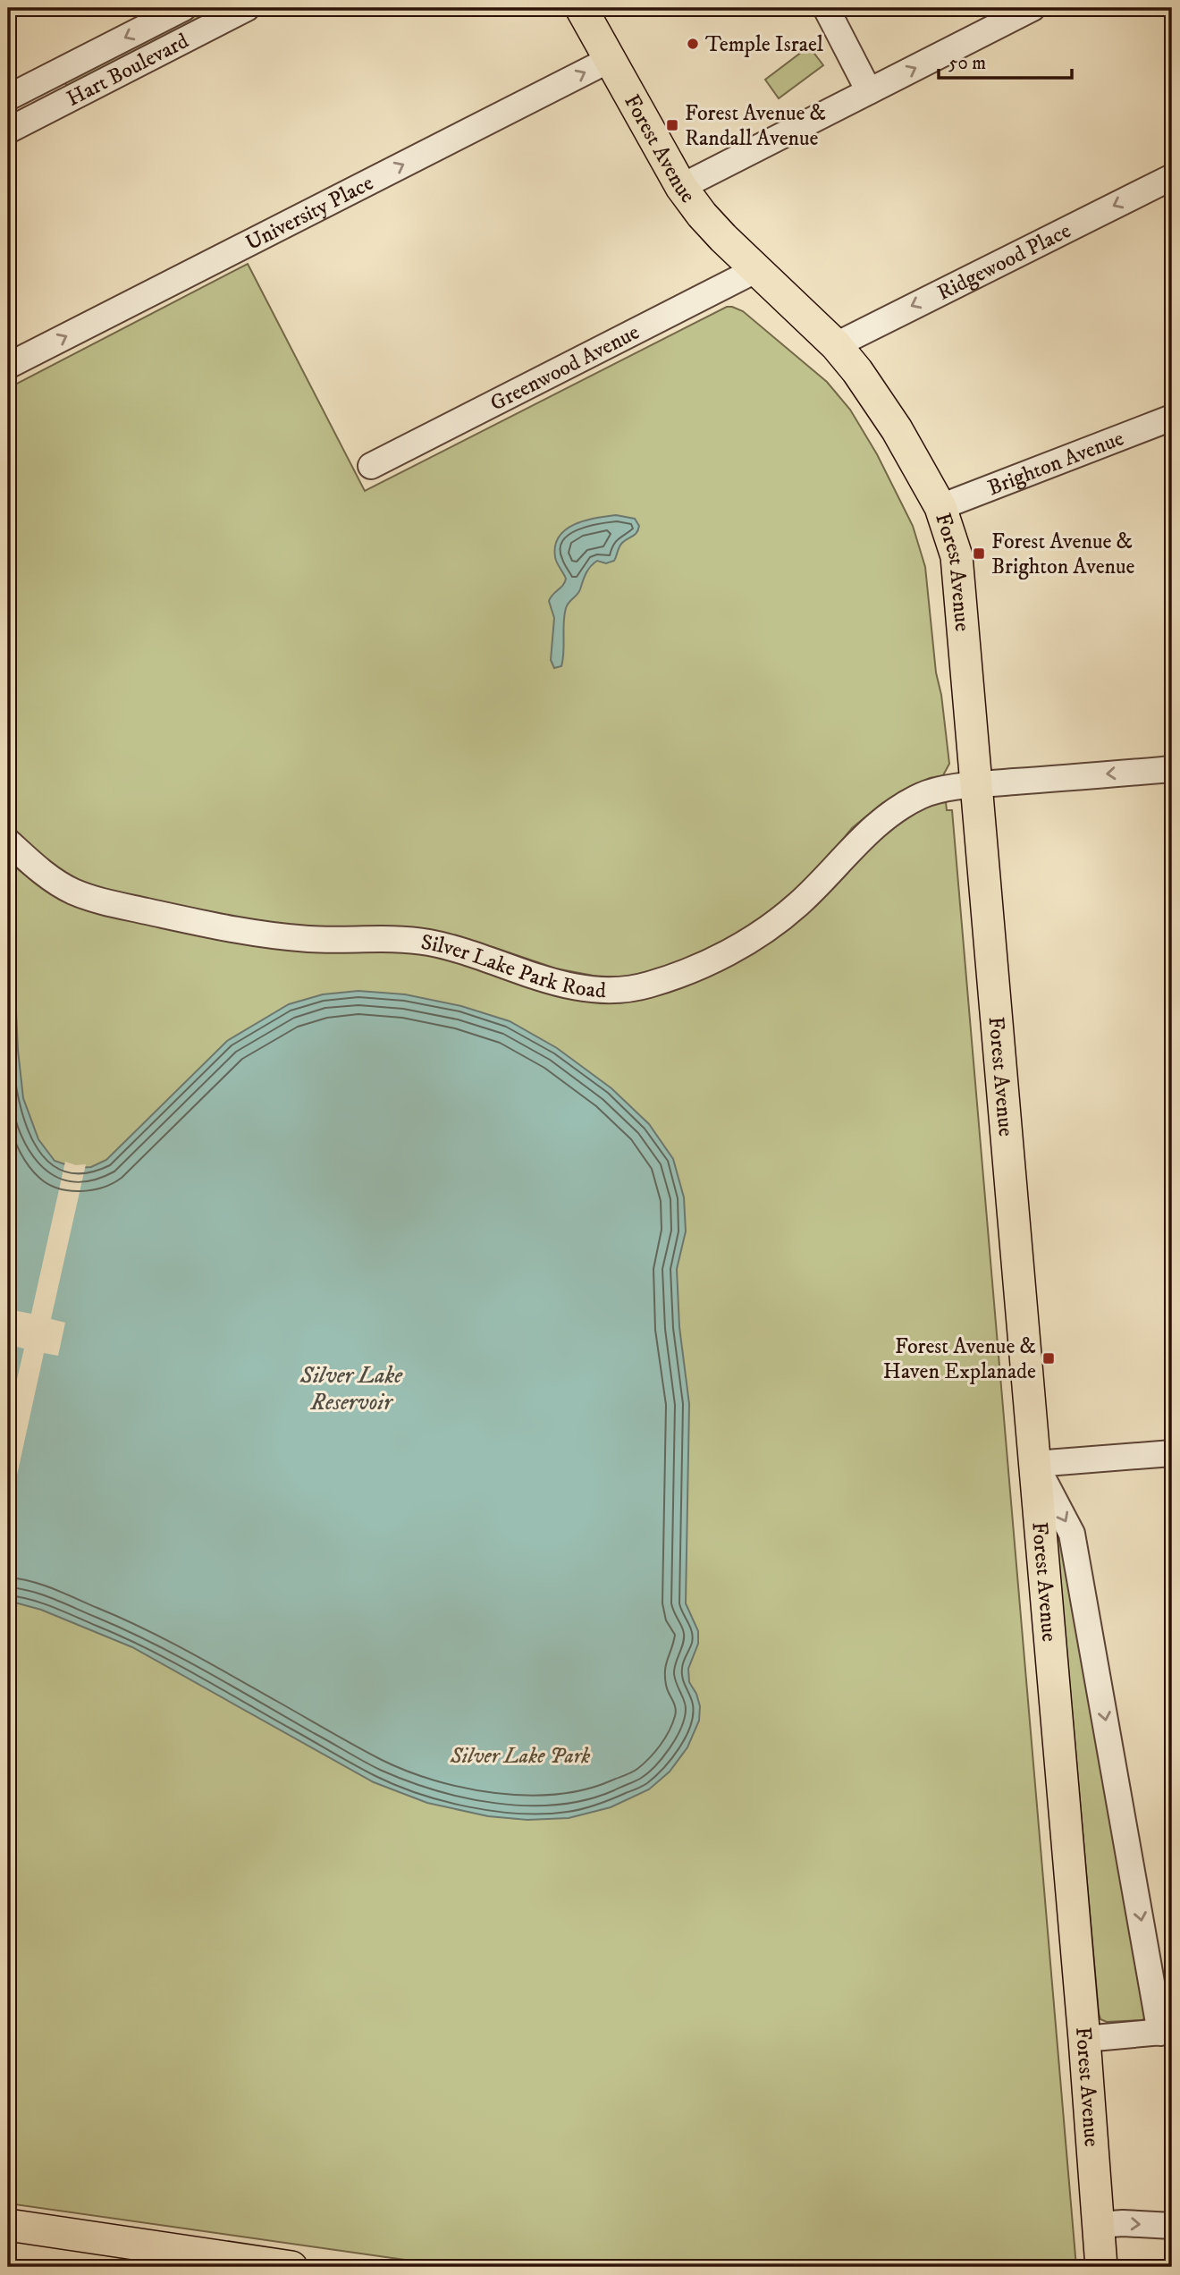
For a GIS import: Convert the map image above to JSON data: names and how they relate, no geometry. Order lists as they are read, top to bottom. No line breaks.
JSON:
{"streets":{"main road":["Forest Avenue"],"street":["Hart Boulevard","University Place","Ridgewood Place","Greenwood Avenue","Brighton Avenue","Silver Lake Park Road"]},"crossings":[["Forest Avenue","University Place"],["Forest Avenue","Ridgewood Place"],["Forest Avenue","Greenwood Avenue"],["Forest Avenue","Brighton Avenue"],["Forest Avenue","Silver Lake Park Road"]],"one_way":["University Place"],"water":["Silver Lake Reservoir"],"parks":["Silver Lake Park"],"places":{"other":["Temple Israel"],"transit":["Forest Avenue & Randall Avenue","Forest Avenue & Brighton Avenue","Forest Avenue & Haven Explanade"]},"scale_bar":"50 m"}
